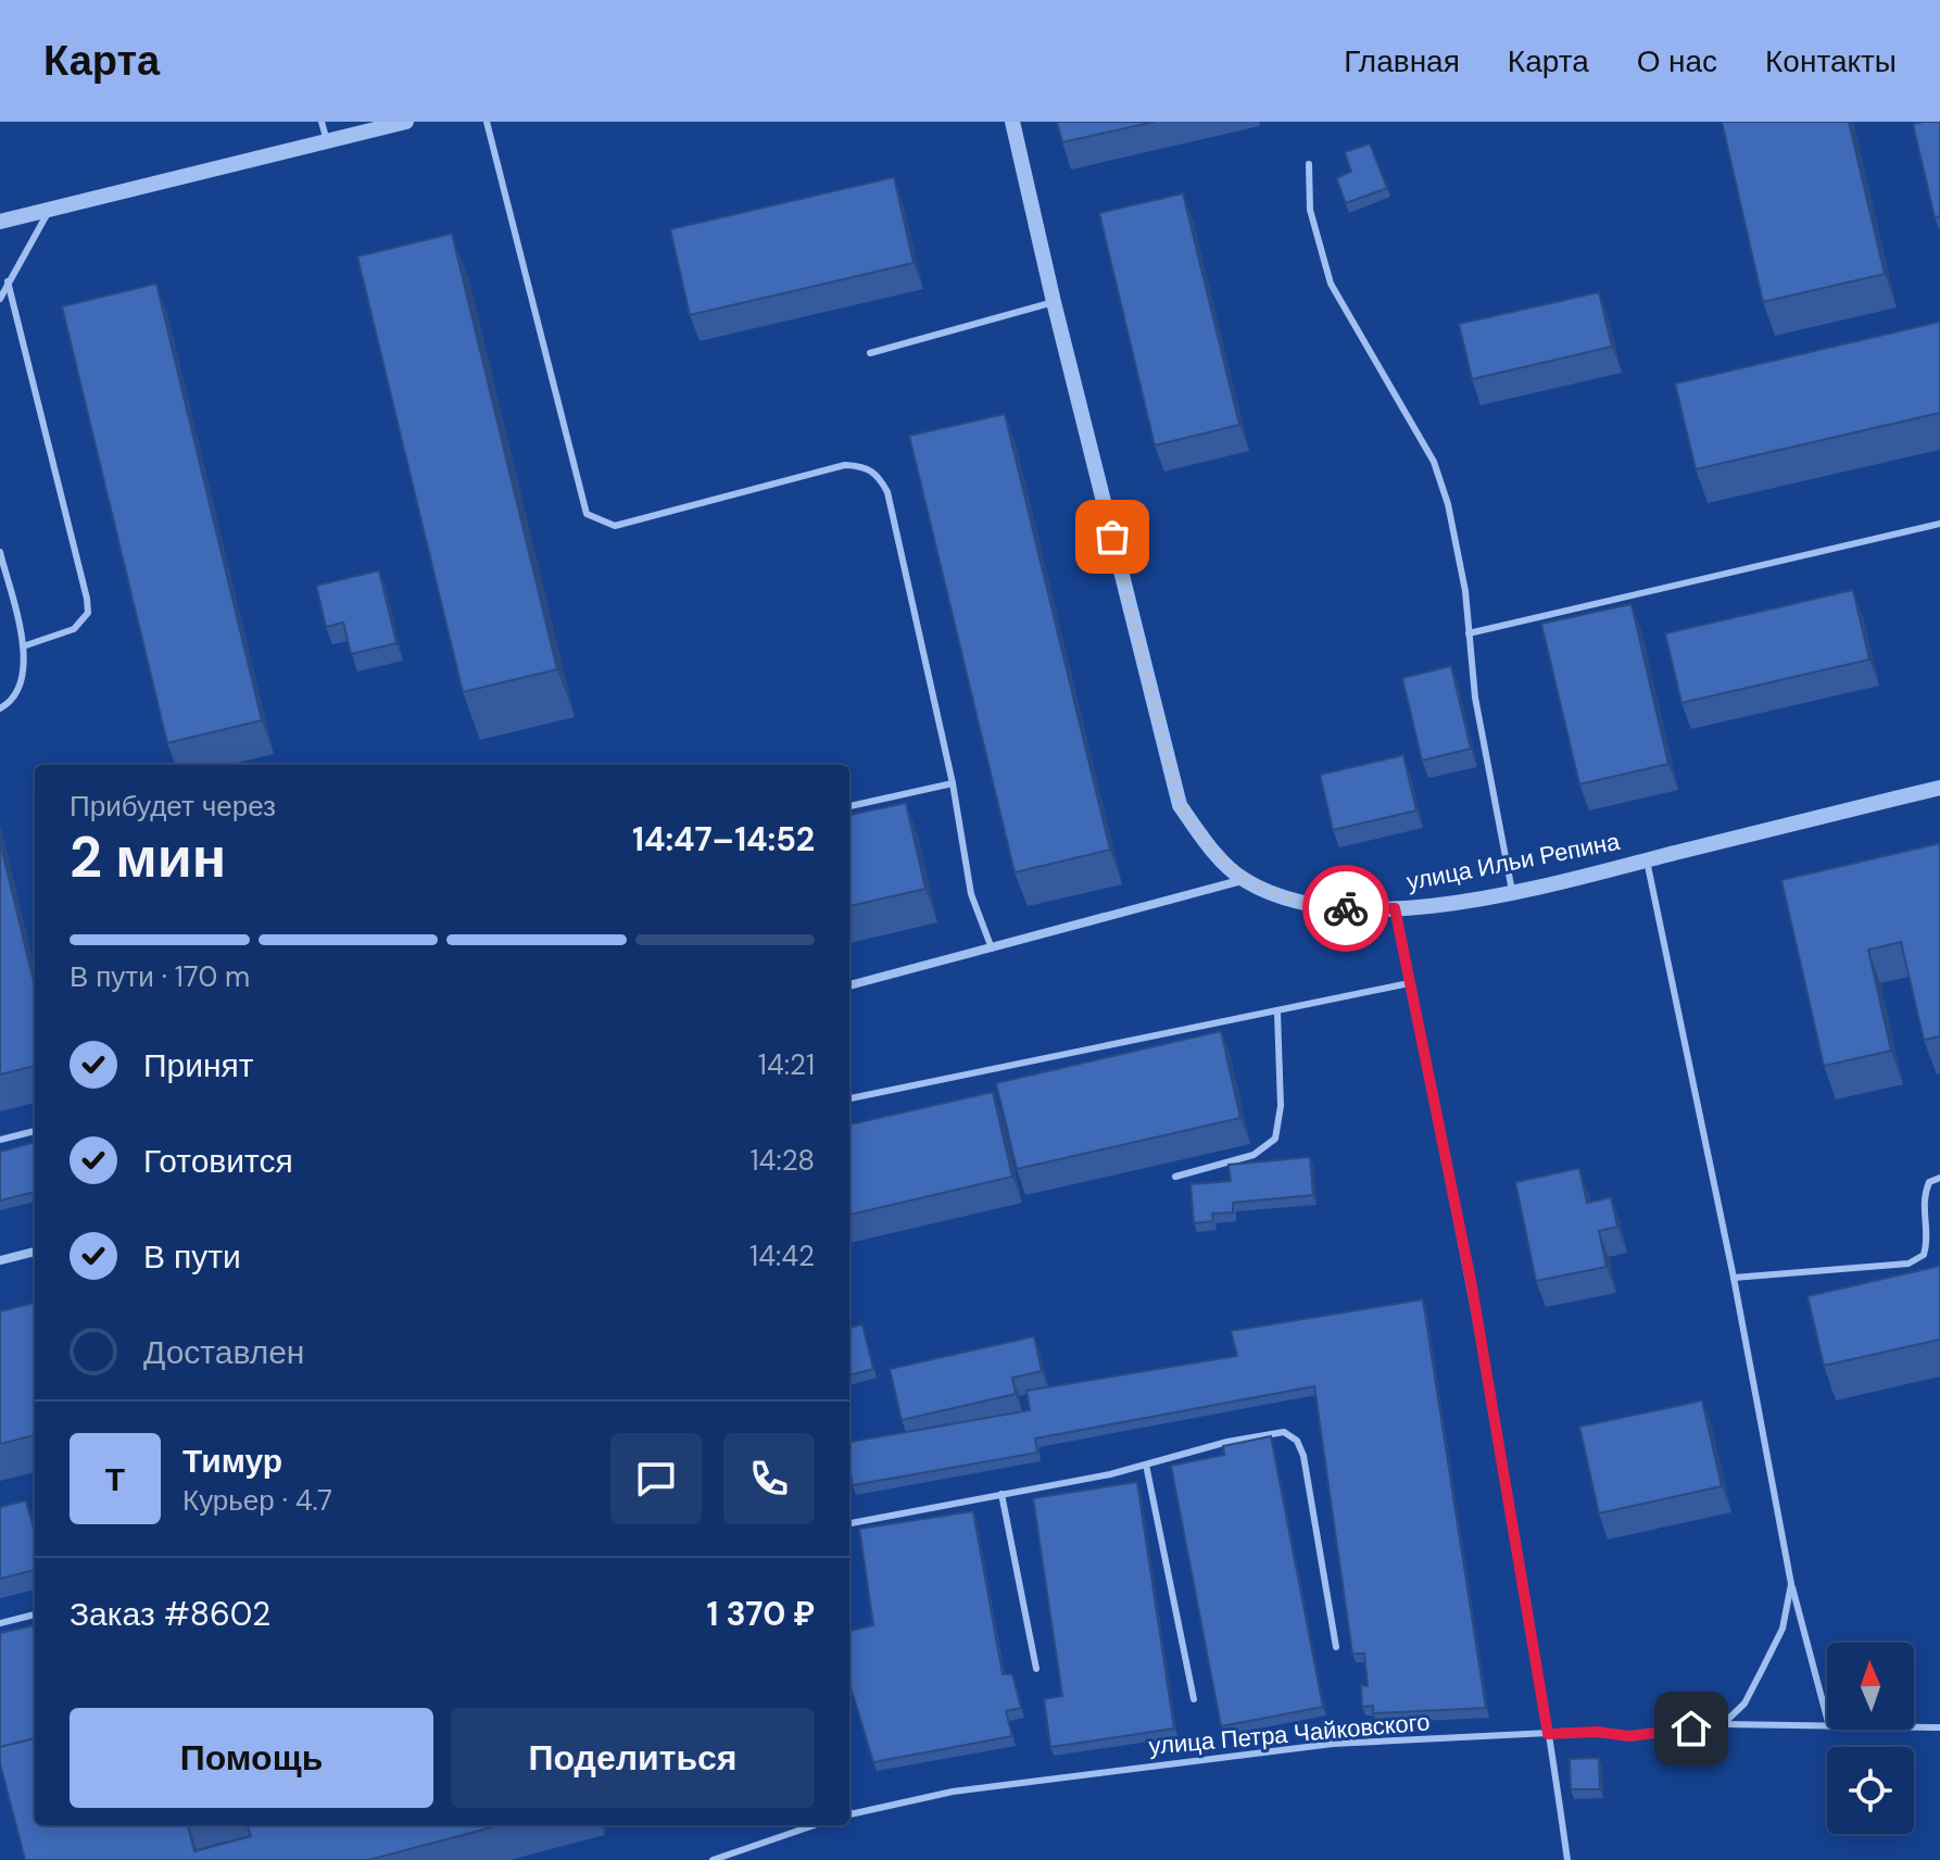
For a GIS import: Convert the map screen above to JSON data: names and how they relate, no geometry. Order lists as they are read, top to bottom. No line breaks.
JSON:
{"streets":{"street":["улица Ильи Репина"],"lane":["улица Петра Чайковского"]},"north":"top","page":{"header":"Карта","nav":["Главная","Карта","О нас","Контакты"],"heading":["2 мин","Прибудет через","14:47–14:52"],"panel":["Тимур","Курьер · 4.7","Заказ #8602","1 370 ₽"],"bar":"В пути · 170 m","list":[["Принят","14:21"],["Готовится","14:28"],["В пути","14:42"],"Доставлен"],"round":"Т","buttons":["Помощь","Поделиться"]}}
